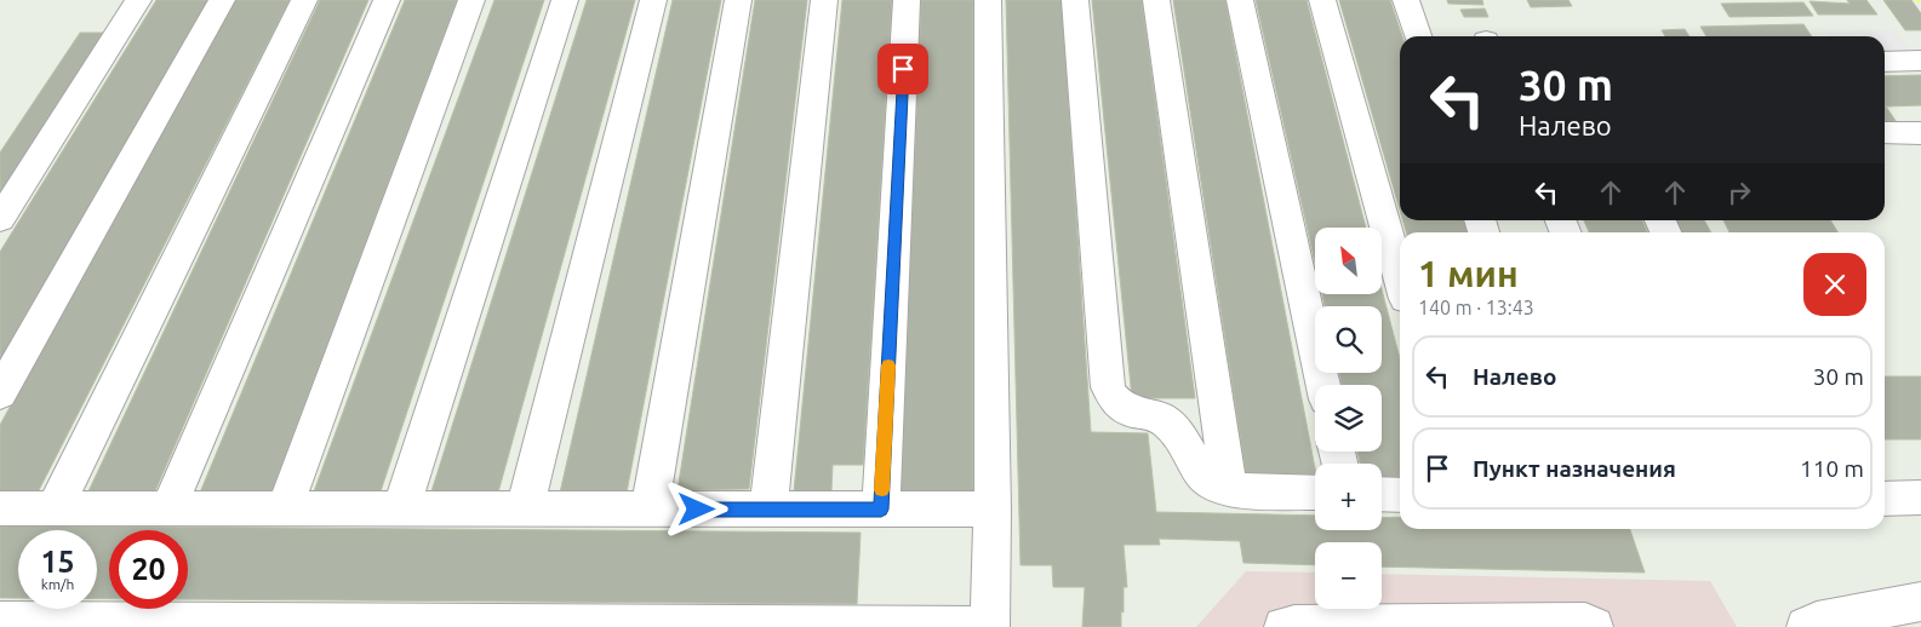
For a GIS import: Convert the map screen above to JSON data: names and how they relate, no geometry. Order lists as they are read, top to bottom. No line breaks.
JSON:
{"north":"top left","page":{"turn":["30 m","Налево"],"map_buttons":["+","−"],"heading":["1 мин","140 m · 13:43"],"list":[{"name":"Налево","value":"30 m"},{"name":"Пункт назначения","value":"110 m"}],"speed":"15 km/h","limit":"20"}}
